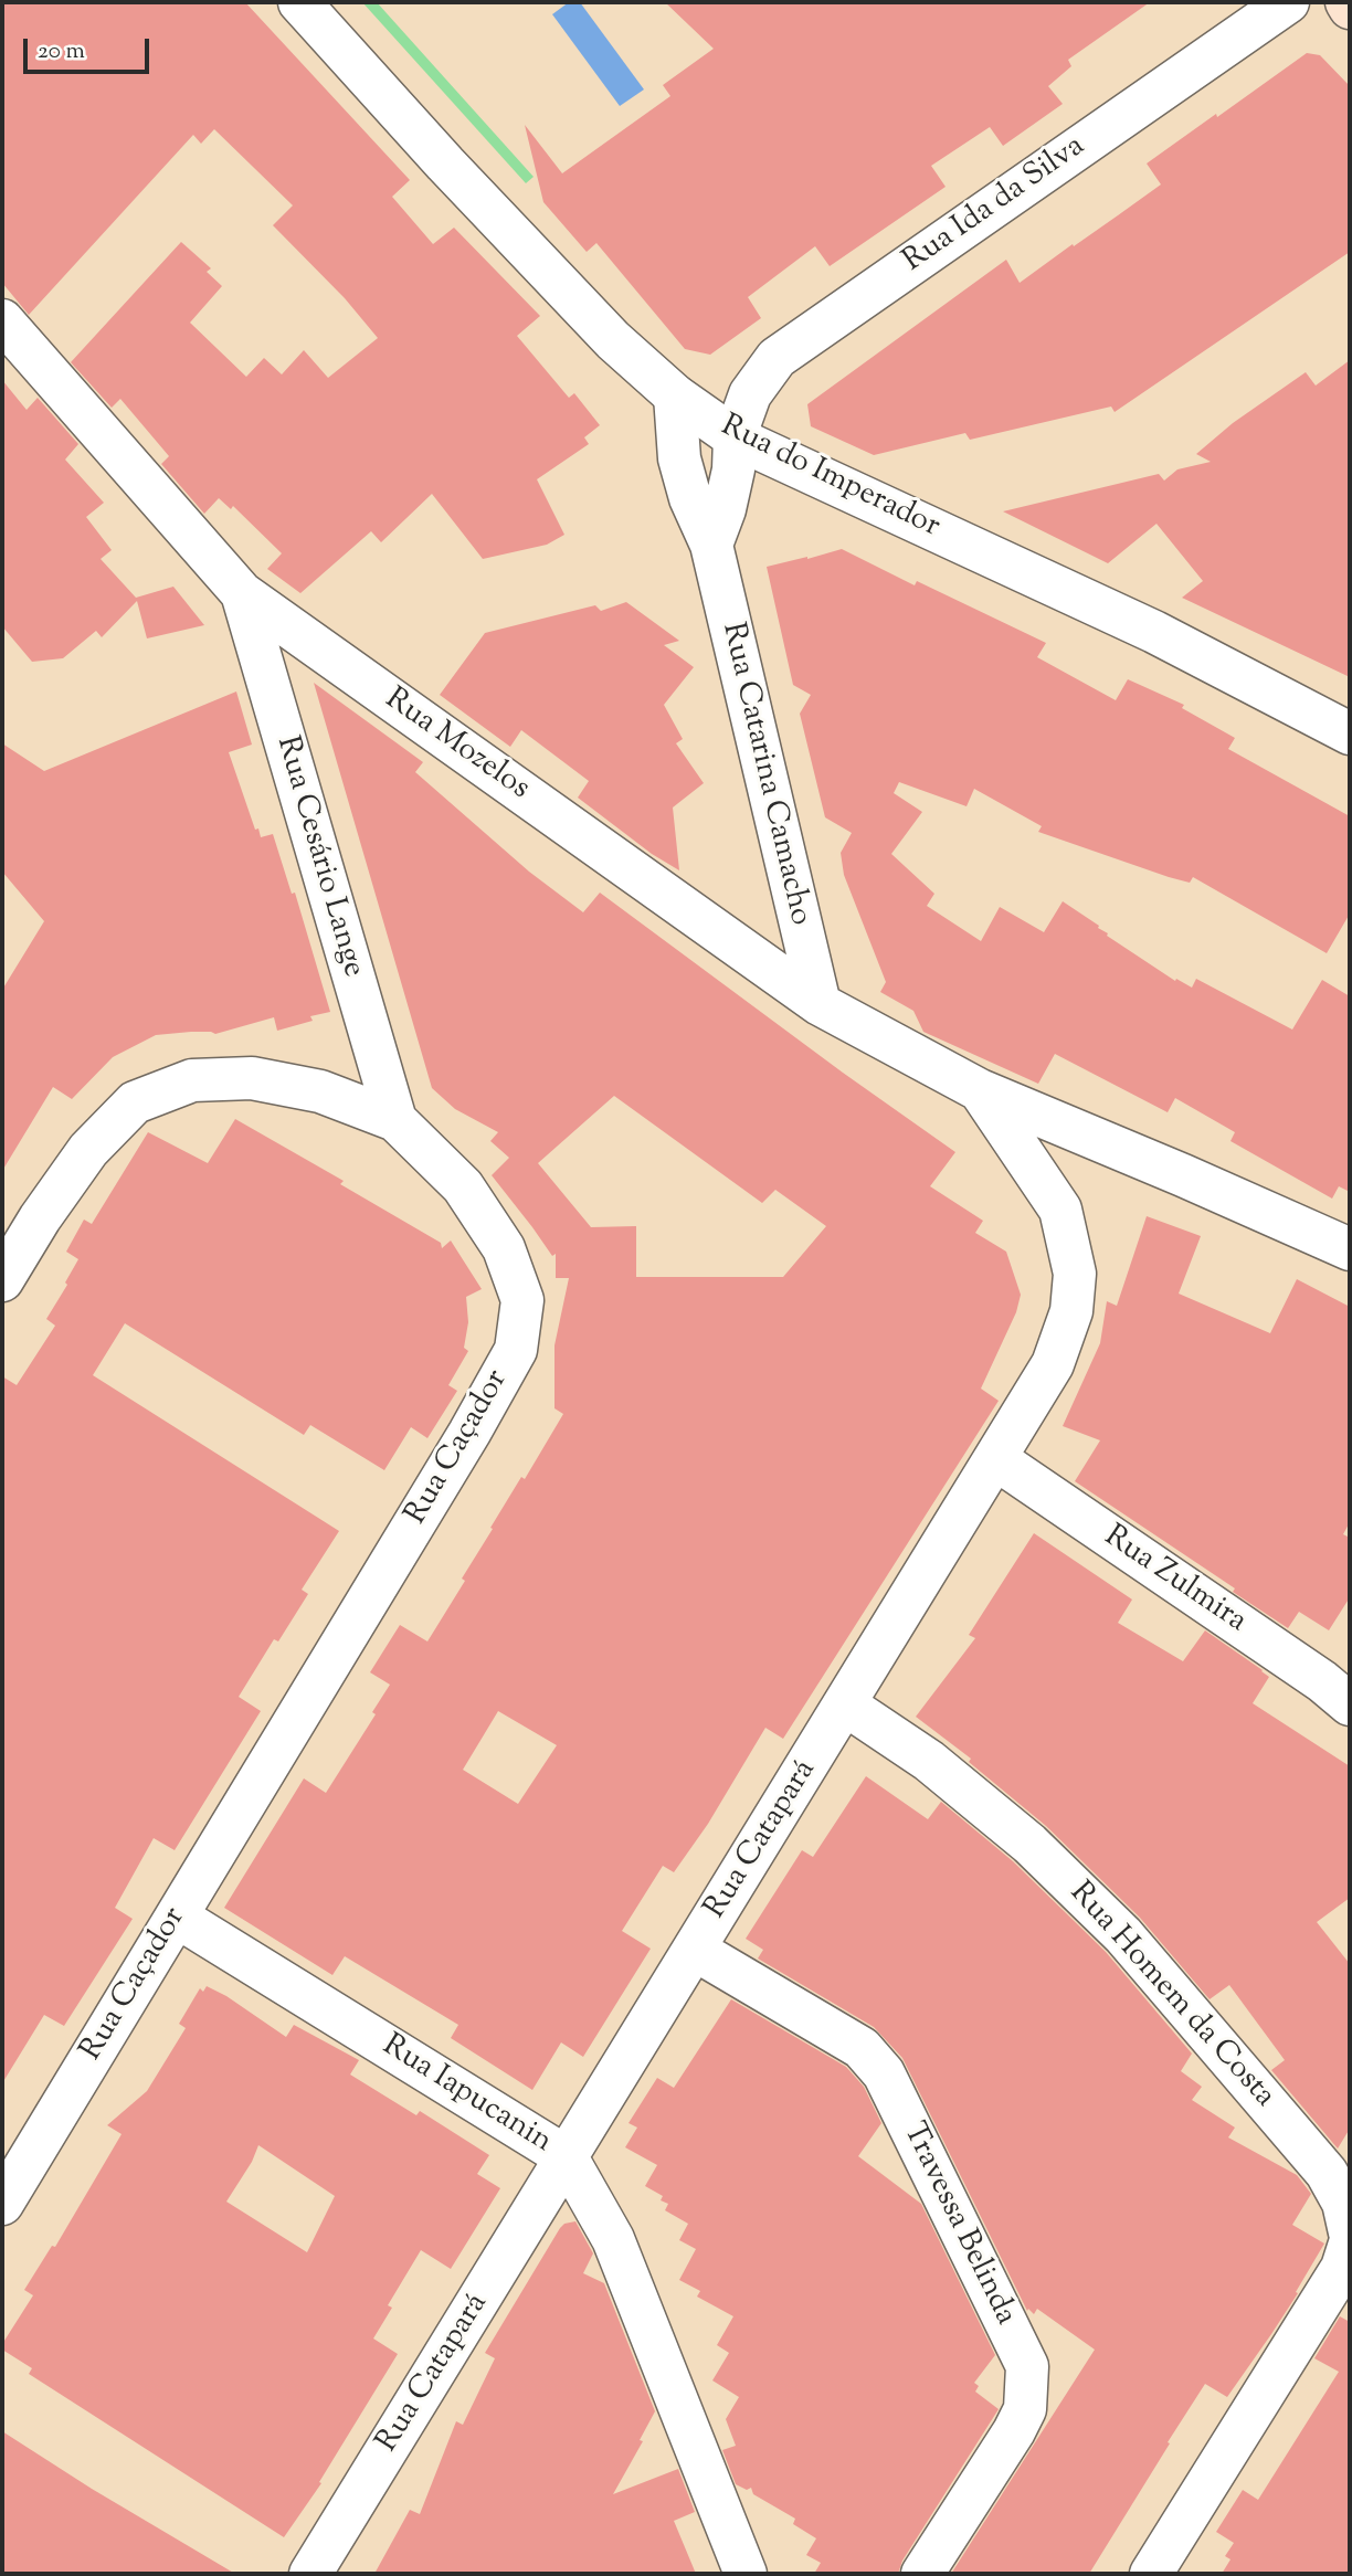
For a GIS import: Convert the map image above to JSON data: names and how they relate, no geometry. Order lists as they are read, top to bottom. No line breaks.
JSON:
{"streets":{"street":["Rua Ida da Silva","Rua do Imperador","Rua Mozelos","Rua Catarina Camacho","Rua Cesário Lange","Rua Caçador","Rua Zulmira","Rua Catapará","Rua Homem da Costa","Rua Iapucanin","Travessa Belinda"]},"crossings":[["Rua Ida da Silva","Rua do Imperador"],["Rua do Imperador","Rua Catarina Camacho"],["Rua Mozelos","Rua Catarina Camacho"],["Rua Mozelos","Rua Cesário Lange"],["Rua Mozelos","Rua Catapará"],["Rua Cesário Lange","Rua Caçador"],["Rua Caçador","Rua Iapucanin"],["Rua Zulmira","Rua Catapará"],["Rua Catapará","Rua Homem da Costa"],["Rua Catapará","Rua Iapucanin"],["Rua Catapará","Travessa Belinda"]],"scale_bar":"20 m"}
